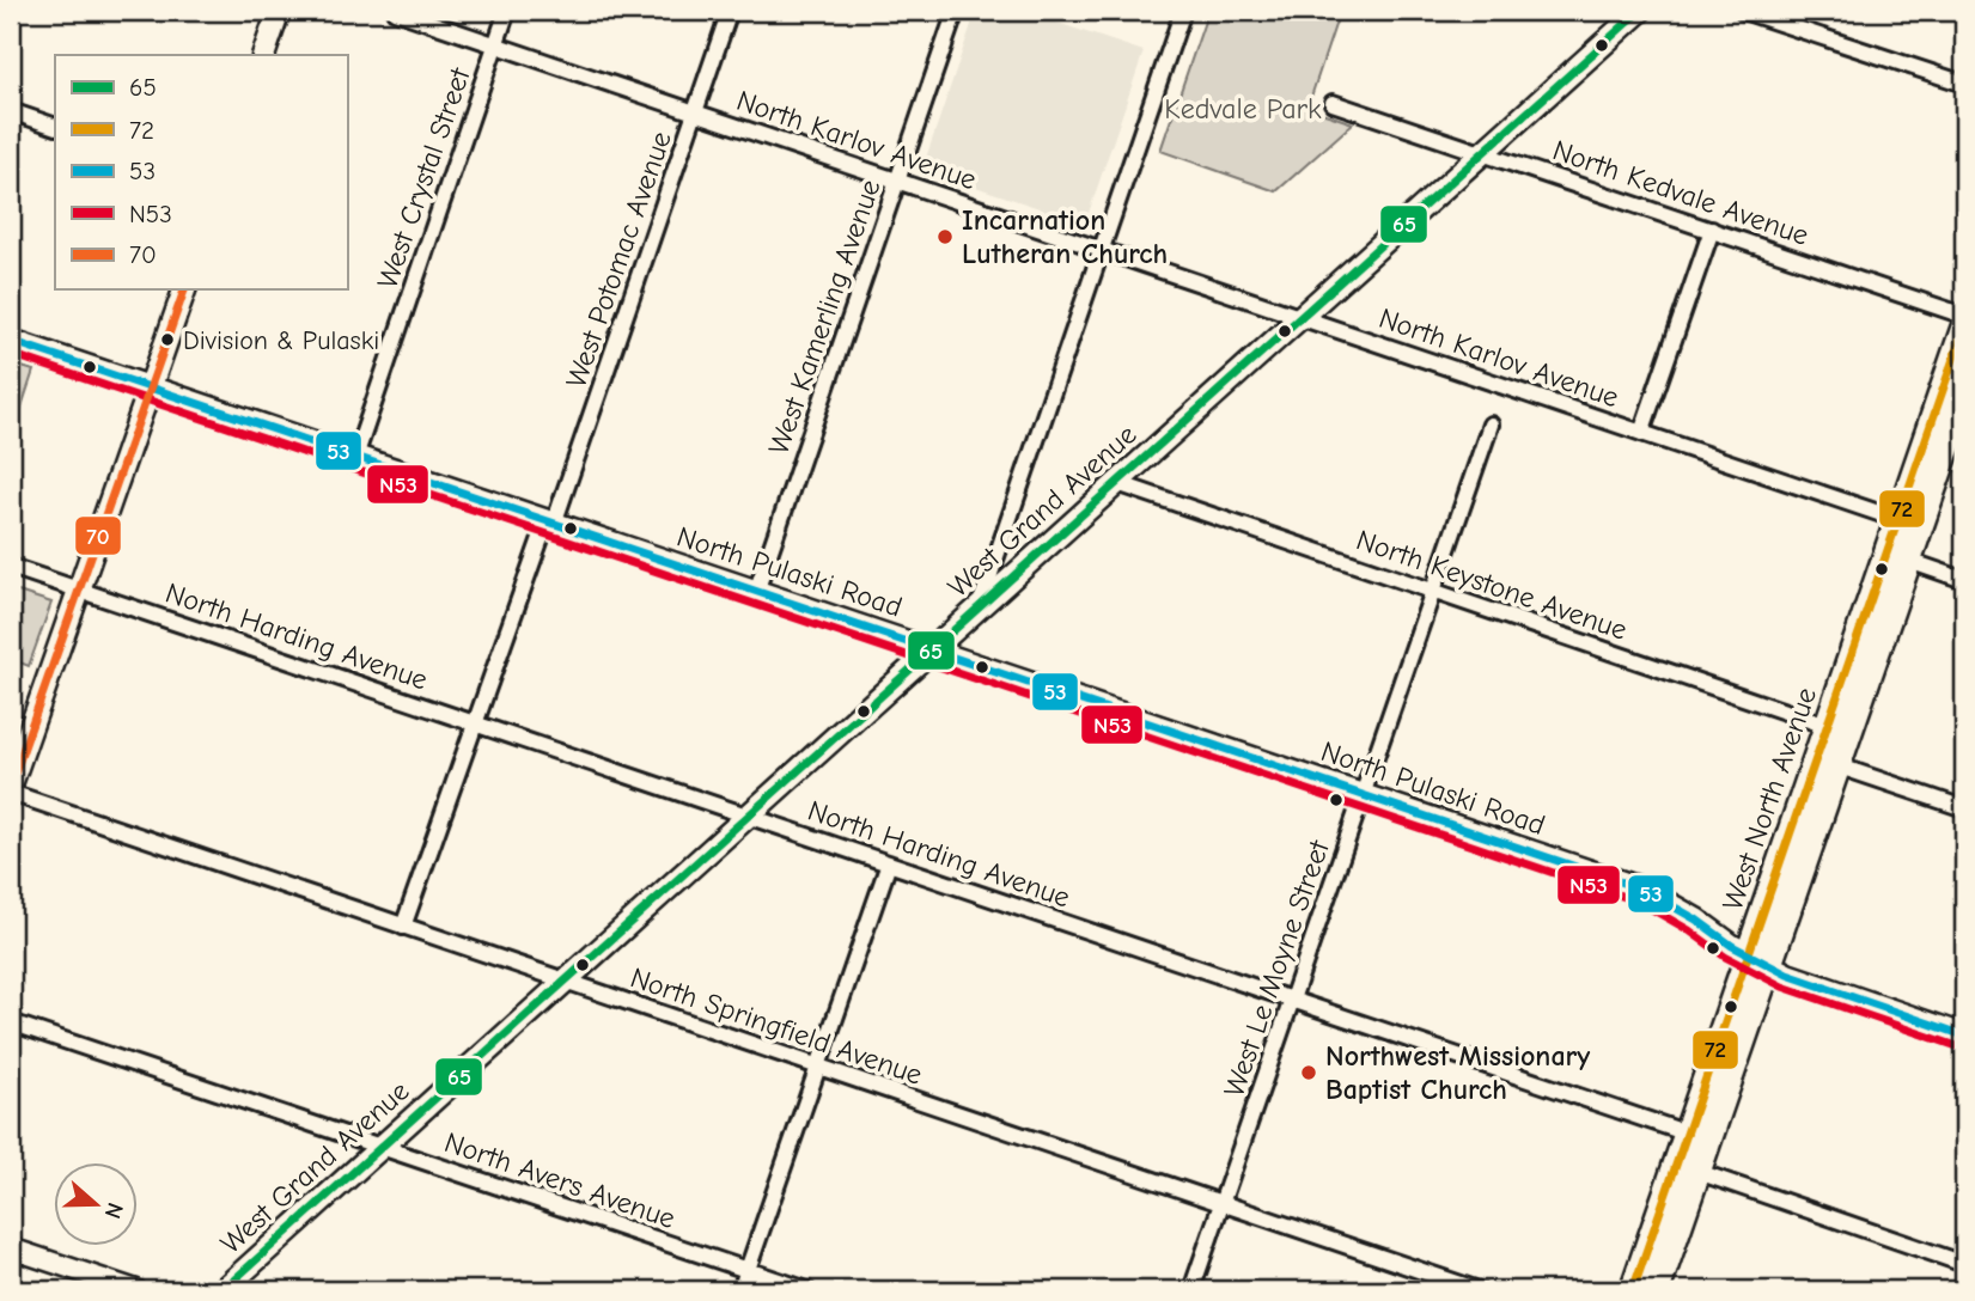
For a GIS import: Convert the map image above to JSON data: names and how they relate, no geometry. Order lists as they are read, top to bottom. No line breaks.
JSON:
{"streets":{"main road":["West Grand Avenue","North Pulaski Road","West North Avenue"],"street":["North Karlov Avenue","West Crystal Street","North Kedvale Avenue","West Potomac Avenue","West Kamerling Avenue","North Keystone Avenue","North Harding Avenue","West Le Moyne Street","North Springfield Avenue","North Avers Avenue"]},"crossings":[["North Karlov Avenue","West Crystal Street"],["North Karlov Avenue","West Potomac Avenue"],["North Karlov Avenue","West Kamerling Avenue"],["North Karlov Avenue","West Grand Avenue"],["North Karlov Avenue","West North Avenue"],["West Crystal Street","North Pulaski Road"],["North Kedvale Avenue","West Grand Avenue"],["West Potomac Avenue","North Pulaski Road"],["West Potomac Avenue","North Harding Avenue"],["West Potomac Avenue","North Springfield Avenue"],["West Kamerling Avenue","North Pulaski Road"],["West Grand Avenue","North Pulaski Road"],["West Grand Avenue","North Keystone Avenue"],["West Grand Avenue","North Harding Avenue"],["West Grand Avenue","North Springfield Avenue"],["West Grand Avenue","North Avers Avenue"],["North Pulaski Road","West North Avenue"],["North Pulaski Road","West Le Moyne Street"],["North Keystone Avenue","West North Avenue"],["North Keystone Avenue","West Le Moyne Street"],["North Harding Avenue","West North Avenue"],["North Harding Avenue","West Le Moyne Street"],["West Le Moyne Street","North Springfield Avenue"]],"parks":["Kedvale Park"],"places":["Incarnation Lutheran Church","Division & Pulaski","Northwest Missionary Baptist Church"],"lines":["transit line 65","transit line 70","transit line 72","transit line 53","transit line N53"],"legend":["65","72","53","N53","70"],"north":"right"}
